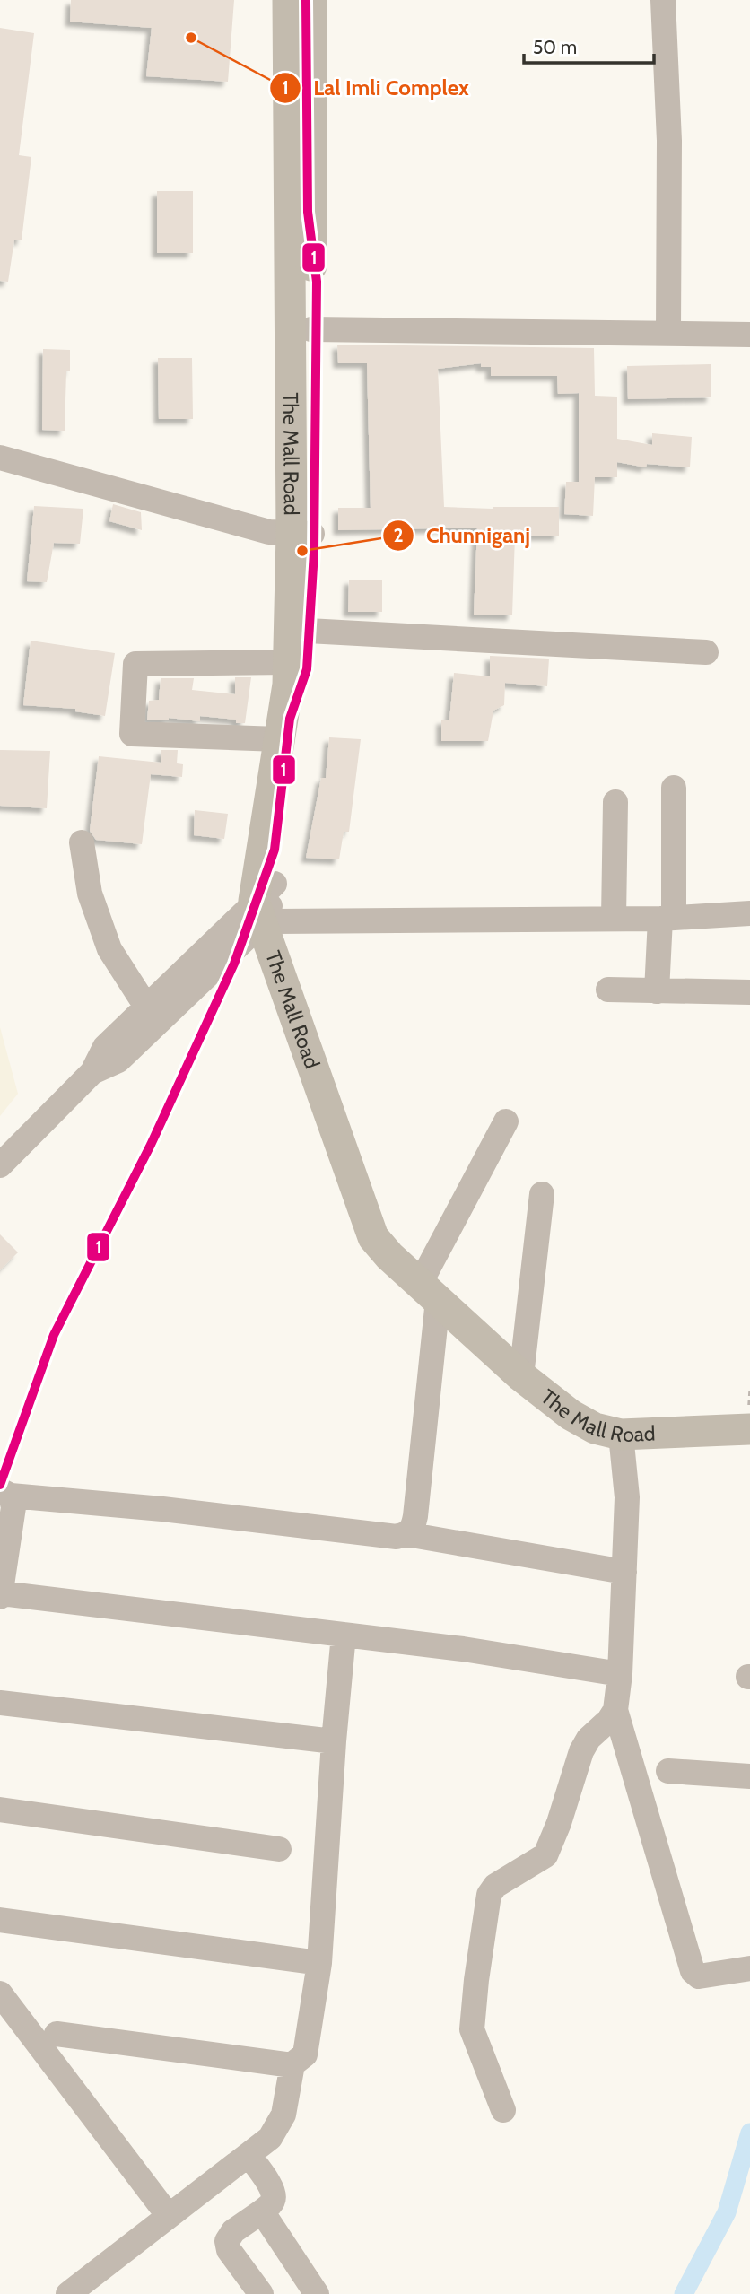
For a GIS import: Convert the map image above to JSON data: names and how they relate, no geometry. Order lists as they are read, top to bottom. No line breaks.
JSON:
{"streets":{"main road":["The Mall Road"]},"places":["Lal Imli Complex","Chunniganj"],"lines":["transit line 1"],"scale_bar":"50 m"}
